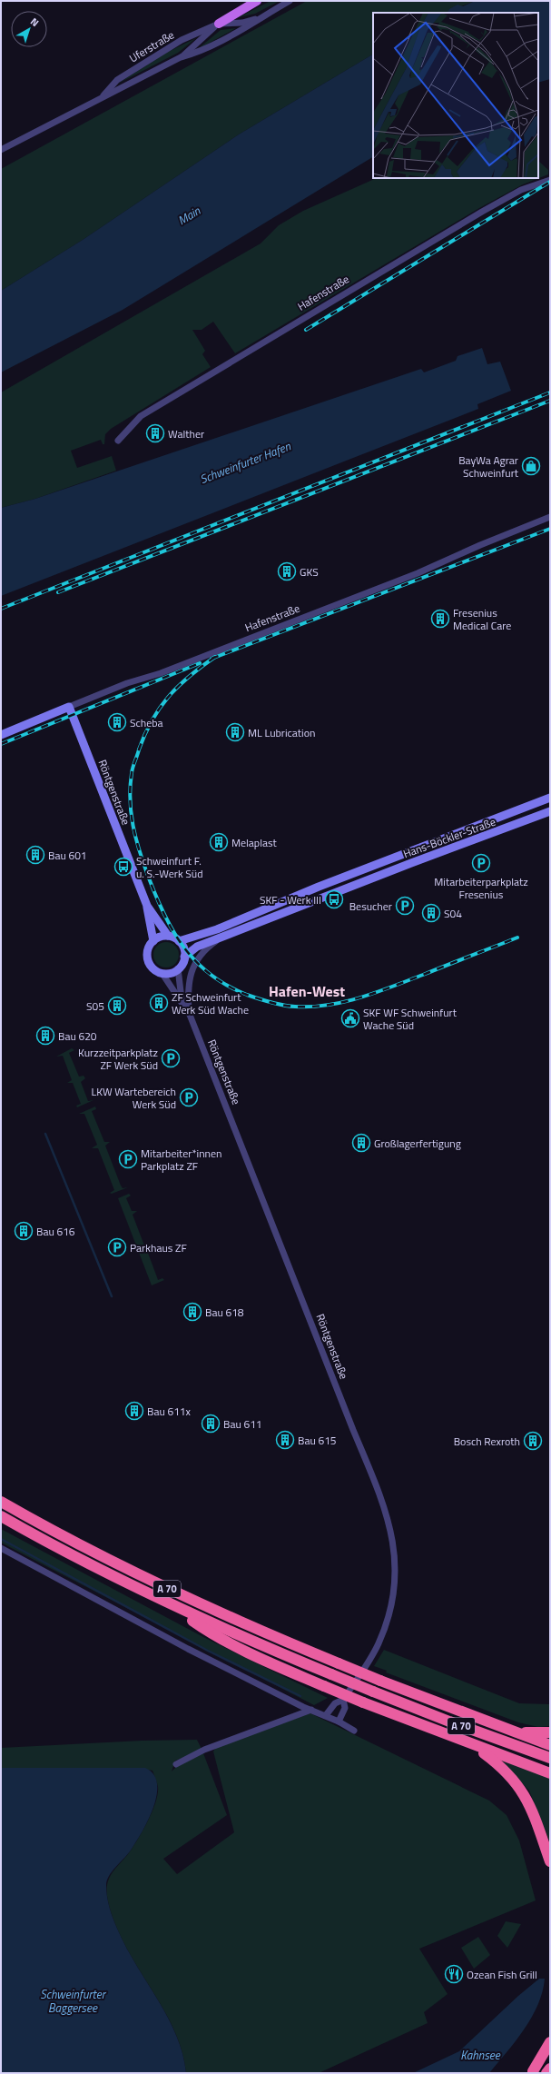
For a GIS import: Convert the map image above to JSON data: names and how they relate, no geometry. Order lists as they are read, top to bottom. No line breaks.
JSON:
{"streets":{"highway":["A 70"],"street":["Uferstraße","Hafenstraße","Röntgenstraße","Hans-Böckler-Straße"]},"crossings":[["Hafenstraße","Röntgenstraße"],["Röntgenstraße","Hans-Böckler-Straße"]],"districts":["Hafen-West"],"water":["Main","Schweinfurter Hafen","Schweinfurter Baggersee","Kahnsee"],"places":{"building":["Walther","GKS","Fresenius Medical Care","Scheba","ML Lubrication","Melaplast","Bau 601","S04","ZF Schweinfurt Werk Süd Wache","S05","Bau 620","Großlagerfertigung","Bau 616","Bau 618","Bau 611x","Bau 611","Bau 615","Bosch Rexroth"],"shop":["BayWa Agrar Schweinfurt"],"parking":["Mitarbeiterparkplatz Fresenius","Besucher","Kurzzeitparkplatz ZF Werk Süd","LKW Wartebereich Werk Süd","Mitarbeiter*innen Parkplatz ZF","Parkhaus ZF"],"bus stop":["Schweinfurt F. u. S.-Werk Süd","SKF - Werk III"],"public building":["SKF WF Schweinfurt Wache Süd"],"restaurant":["Ozean Fish Grill"]},"north":"top right"}
